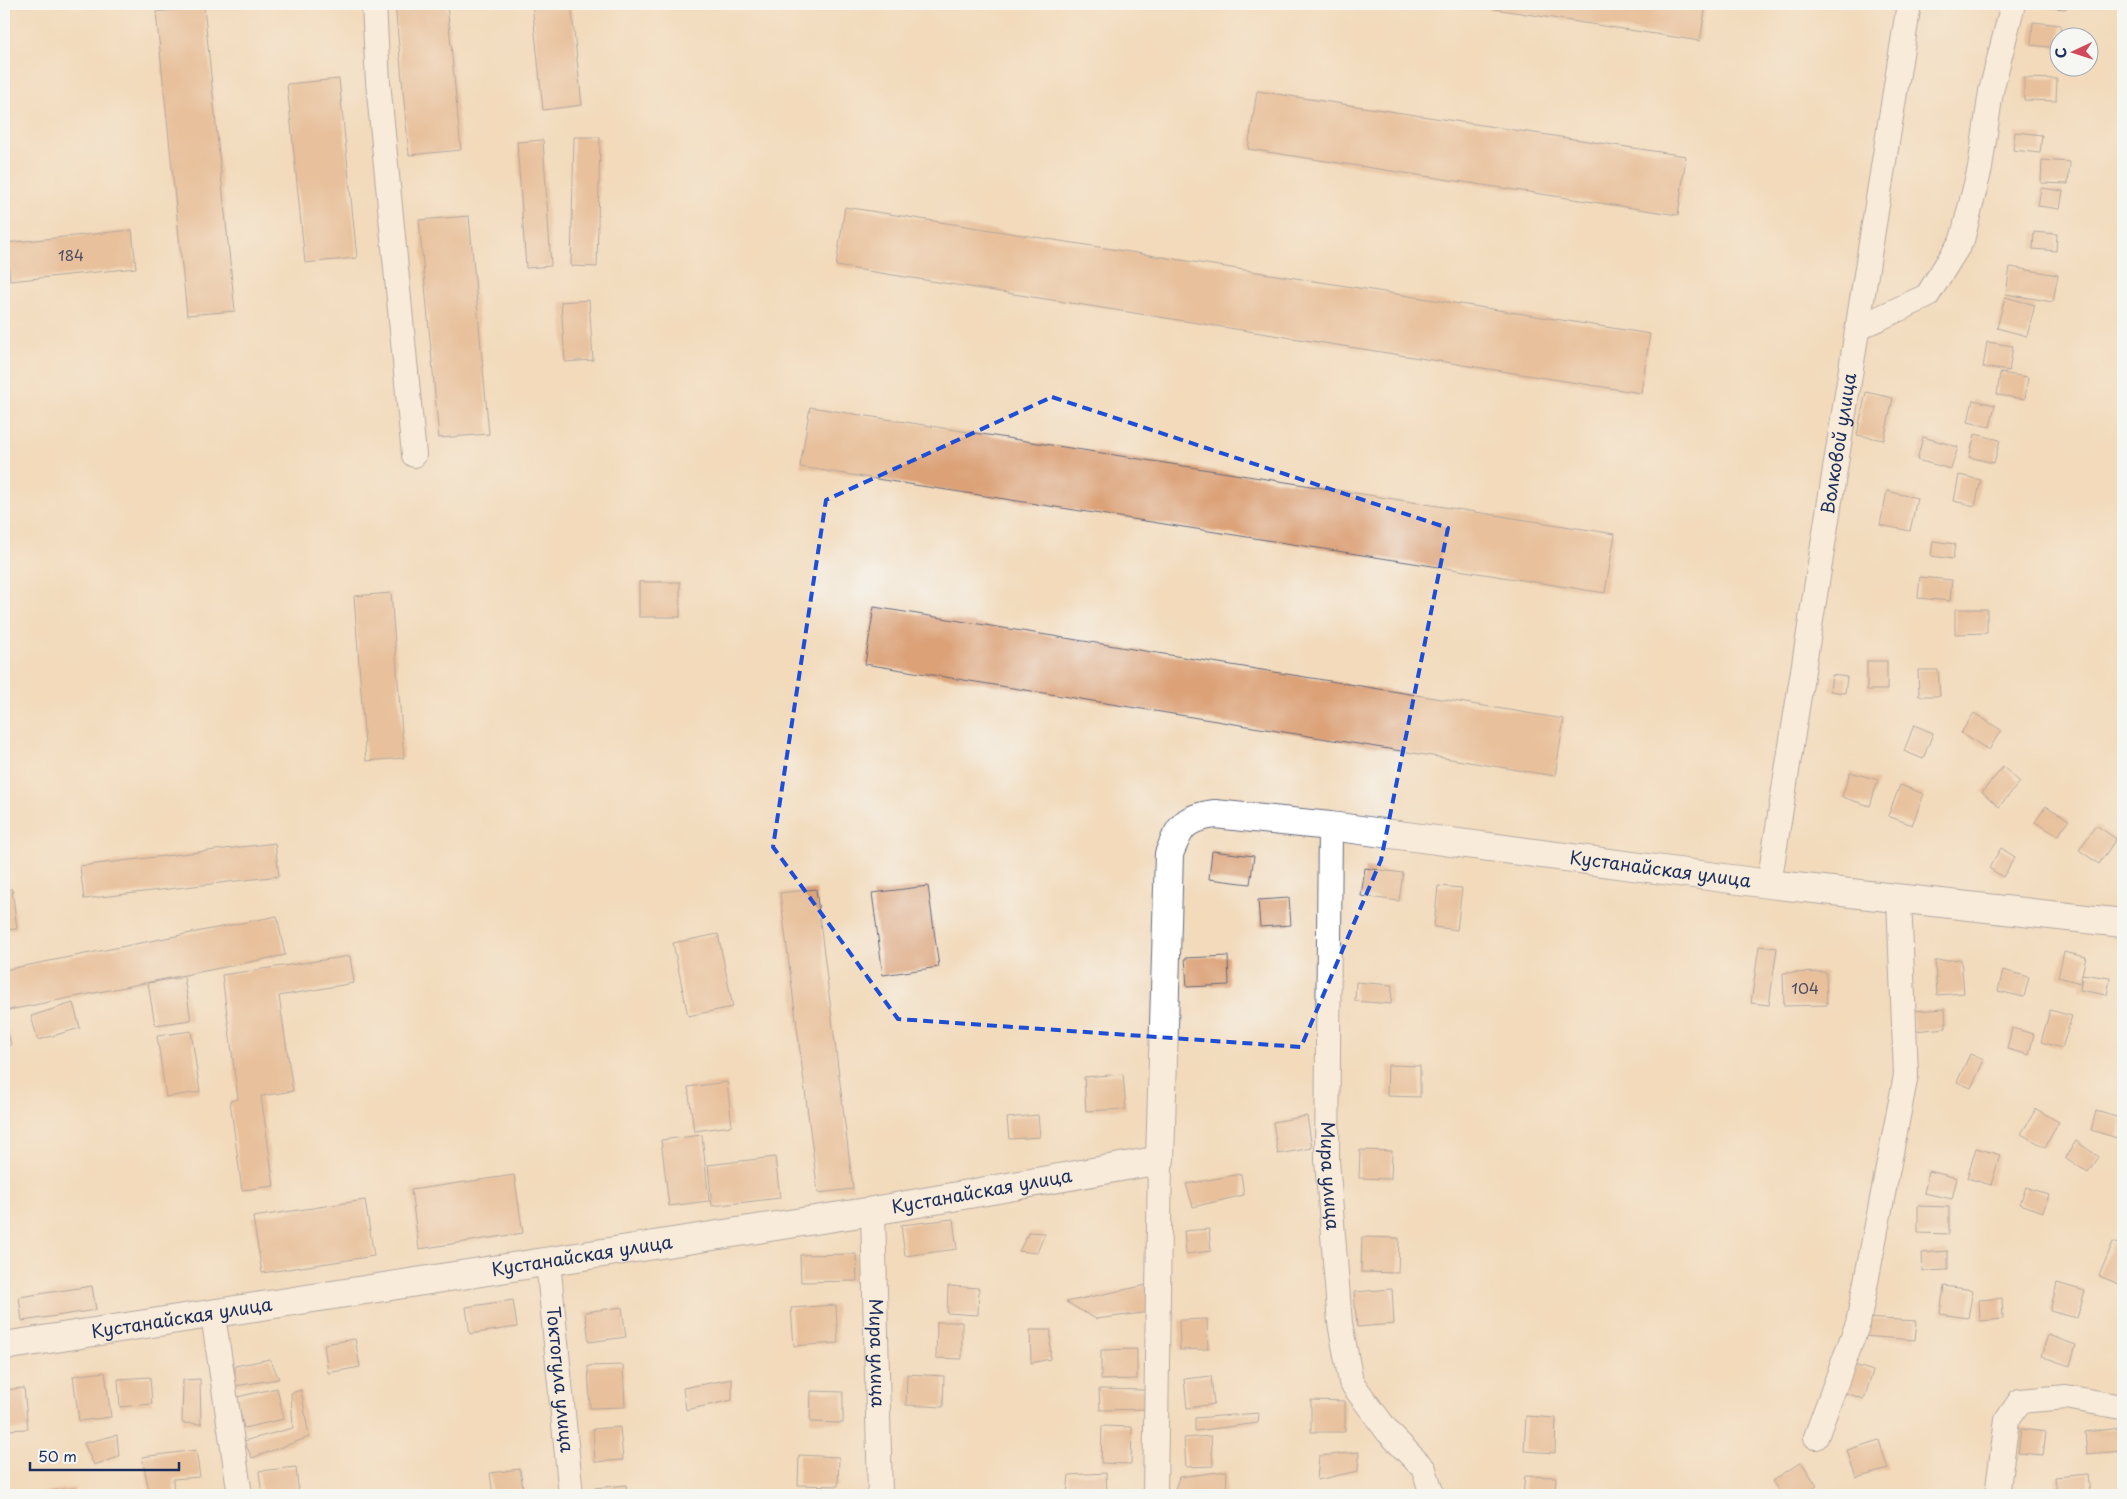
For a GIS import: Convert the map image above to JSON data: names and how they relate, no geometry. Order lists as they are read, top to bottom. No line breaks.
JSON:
{"streets":{"street":["Волковой улица","Кустанайская улица","Мира улица","Токтогула улица"]},"crossings":[["Волковой улица","Кустанайская улица"],["Кустанайская улица","Мира улица"],["Кустанайская улица","Токтогула улица"]],"house_numbers":["184","104"],"scale_bar":"50 m","north":"left"}
